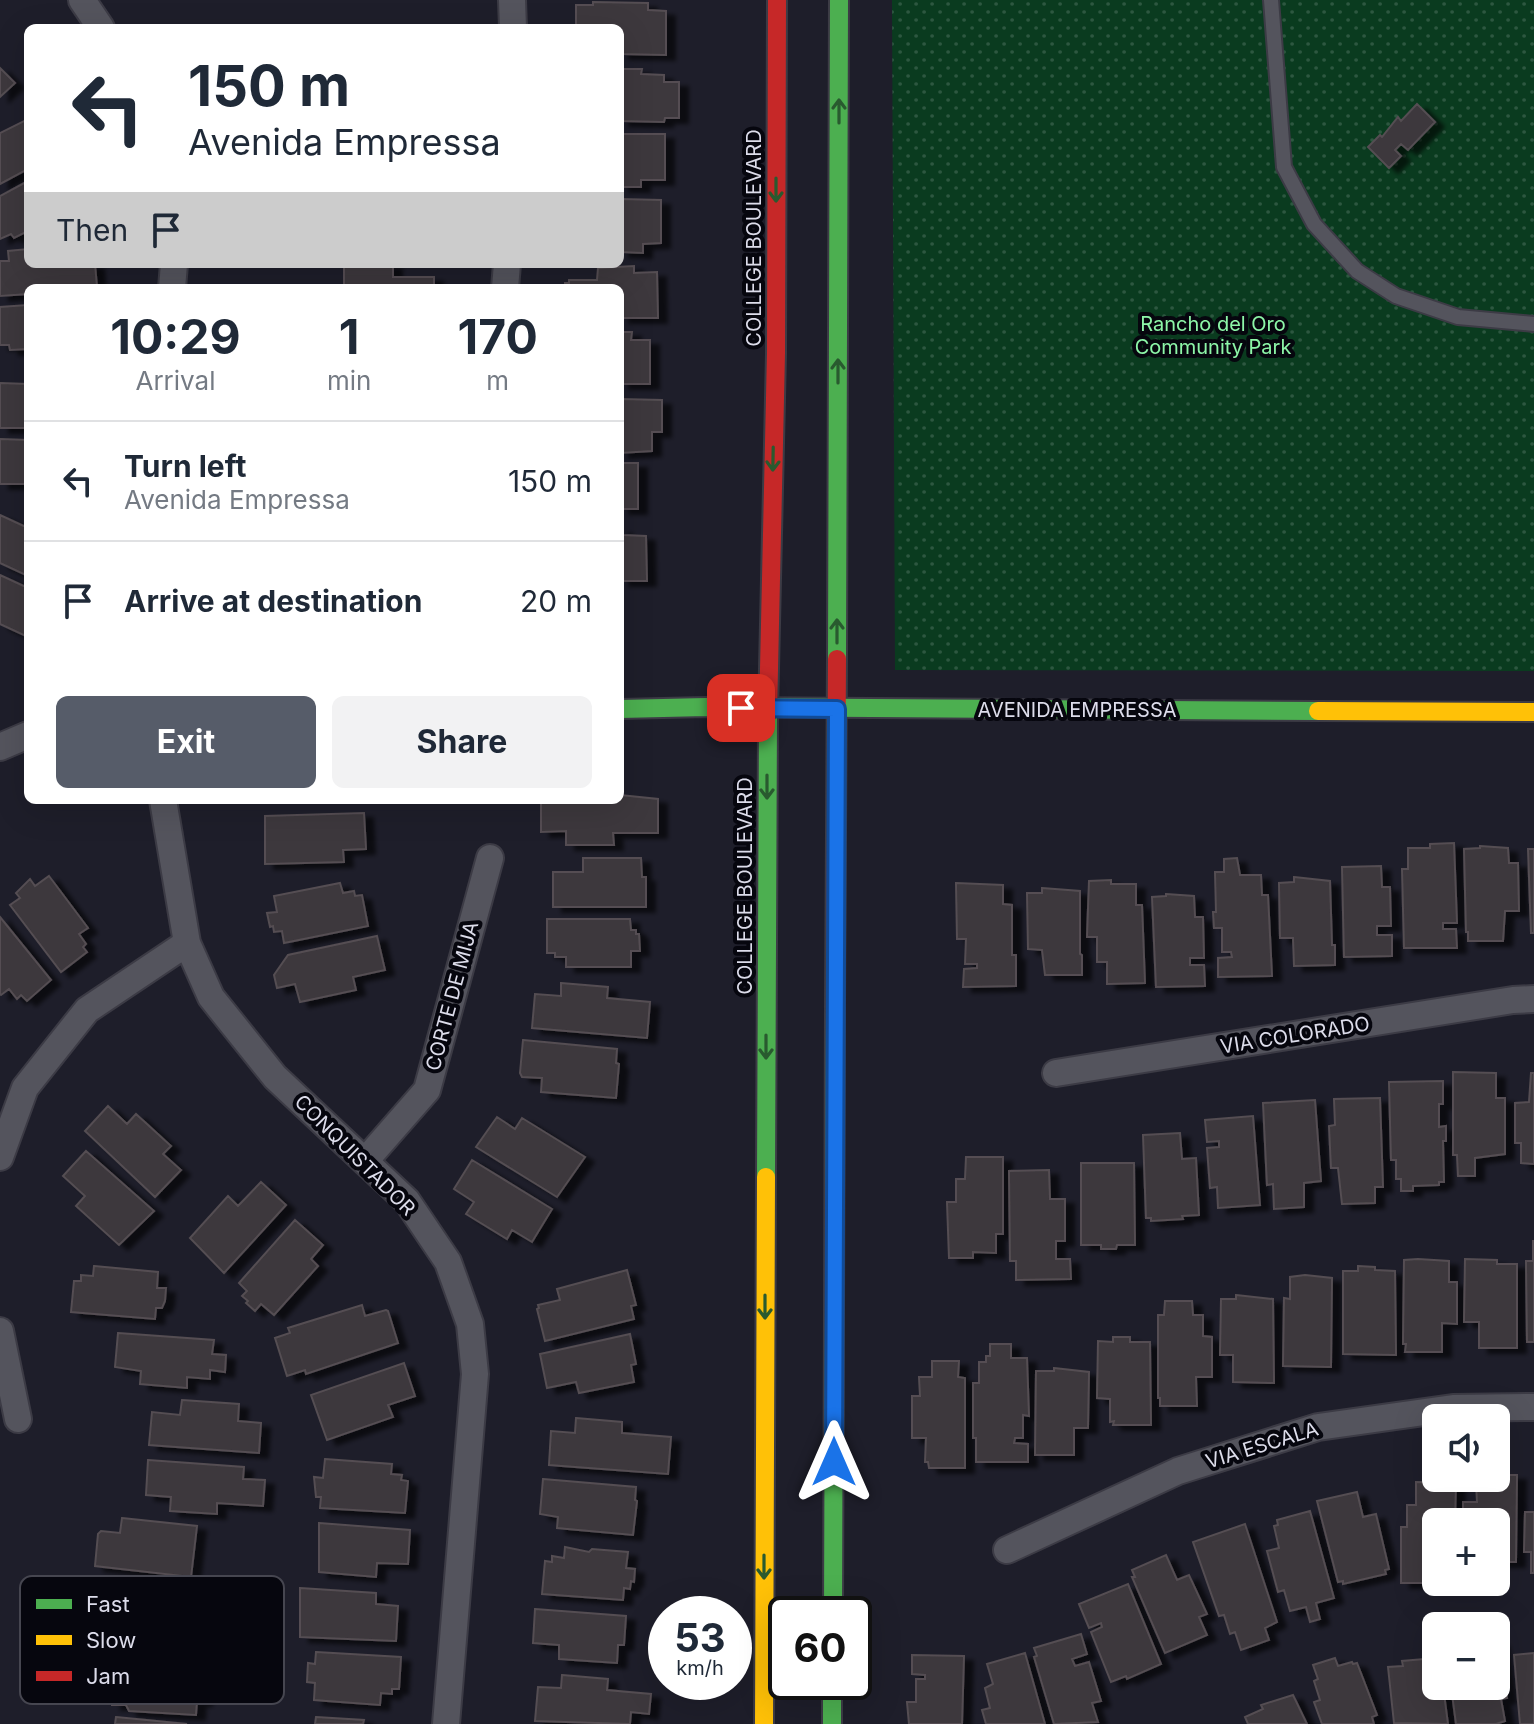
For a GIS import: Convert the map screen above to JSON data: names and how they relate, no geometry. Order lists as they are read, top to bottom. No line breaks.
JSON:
{"streets":{"main road":["COLLEGE BOULEVARD","AVENIDA EMPRESSA"],"street":["CORTE DE MIJA","VIA COLORADO","CONQUISTADOR","VIA ESCALA"]},"crossings":[["COLLEGE BOULEVARD","AVENIDA EMPRESSA"],["CORTE DE MIJA","CONQUISTADOR"]],"parks":["Rancho del Oro Community Park"],"legend":["Fast","Slow","Jam"],"page":{"turn":["150 m","Avenida Empressa"],"then":"Then","eta":["10:29","Arrival","1","min","170","m"],"list":[{"name":"Turn left","note":"Avenida Empressa","value":"150 m"},{"name":"Arrive at destination","value":"20 m"}],"buttons":["Exit","Share"],"map_buttons":["+","−"],"speed":"53 km/h","limit":"60"}}
